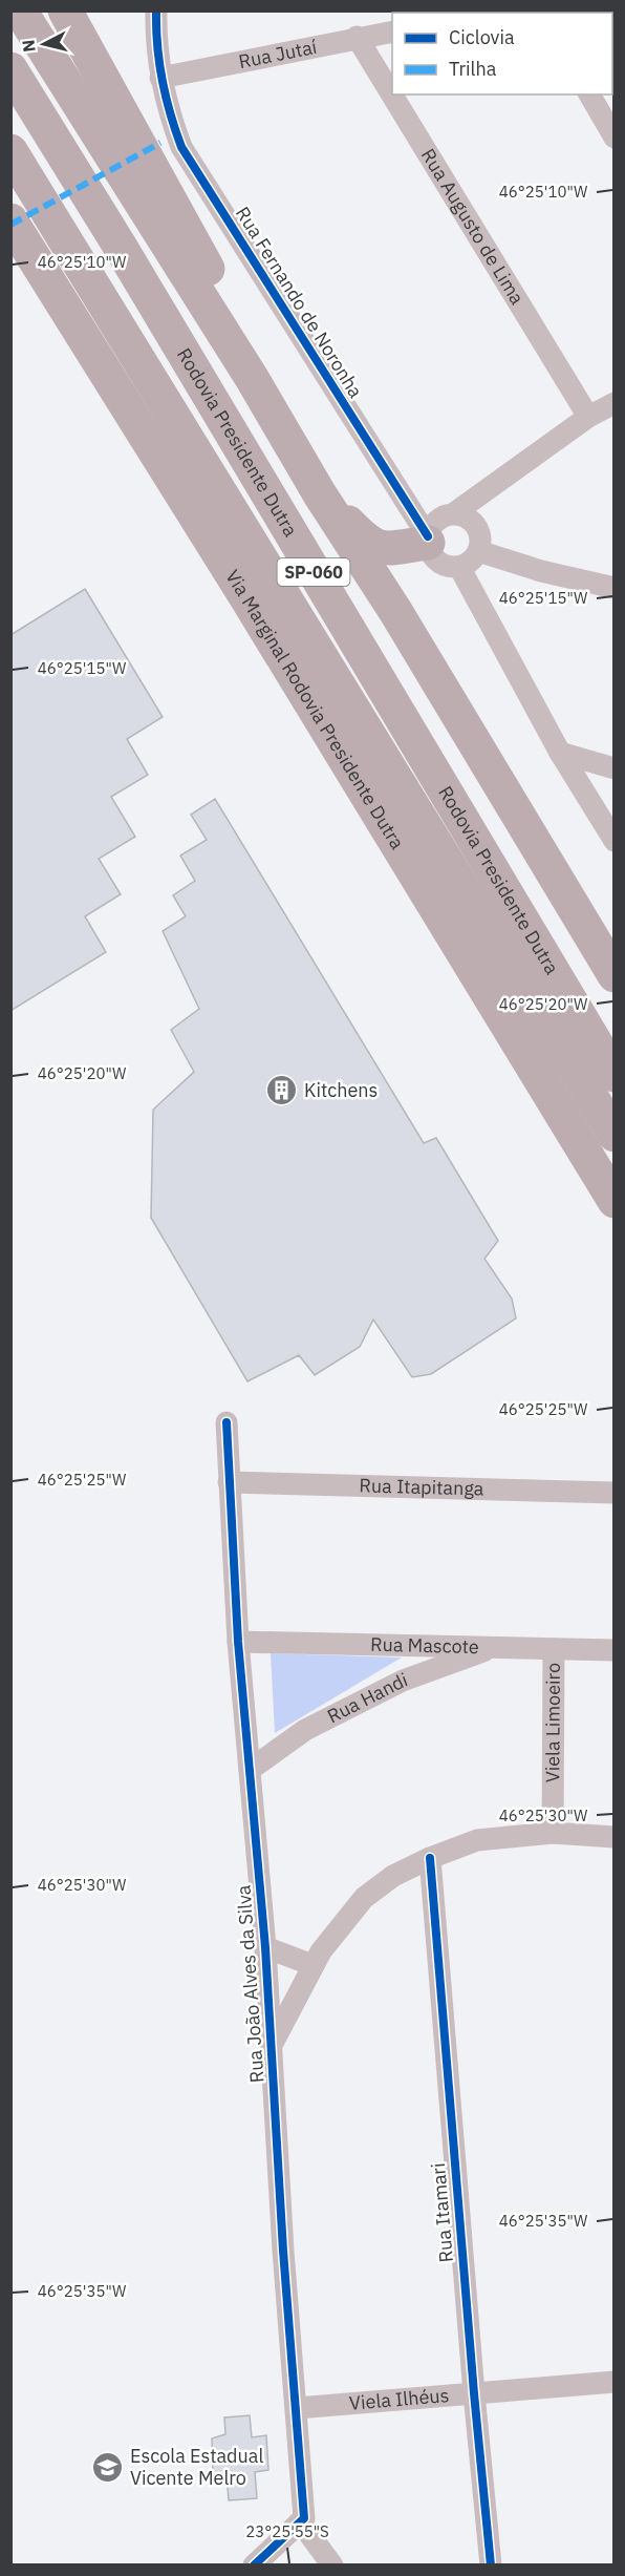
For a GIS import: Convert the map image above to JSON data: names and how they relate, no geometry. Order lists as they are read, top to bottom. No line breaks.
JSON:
{"streets":{"highway":["Rodovia Presidente Dutra","SP-060","Via Marginal Rodovia Presidente Dutra"],"street":["Rua Jutaí","Rua Augusto de Lima","Rua Fernando de Noronha","Rua Itapitanga","Rua Mascote","Rua Handi","Viela Limoeiro","Rua João Alves da Silva","Rua Itamari","Viela Ilhéus"]},"crossings":[["Rua Jutaí","Rua Augusto de Lima"],["Rua Jutaí","Rua Fernando de Noronha"],["Rua Itapitanga","Rua João Alves da Silva"],["Rua Mascote","Rua Handi"],["Rua Mascote","Viela Limoeiro"],["Rua Mascote","Rua João Alves da Silva"],["Rua Handi","Rua João Alves da Silva"],["Rua João Alves da Silva","Viela Ilhéus"],["Rua Itamari","Viela Ilhéus"]],"places":{"building":["Kitchens"],"school or university":["Escola Estadual Vicente Melro"]},"legend":["Ciclovia","Trilha"],"north":"left","coordinates":["46°25'10\"W","46°25'15\"W","46°25'20\"W","46°25'25\"W","46°25'30\"W","46°25'35\"W","23°25'55\"S"]}
